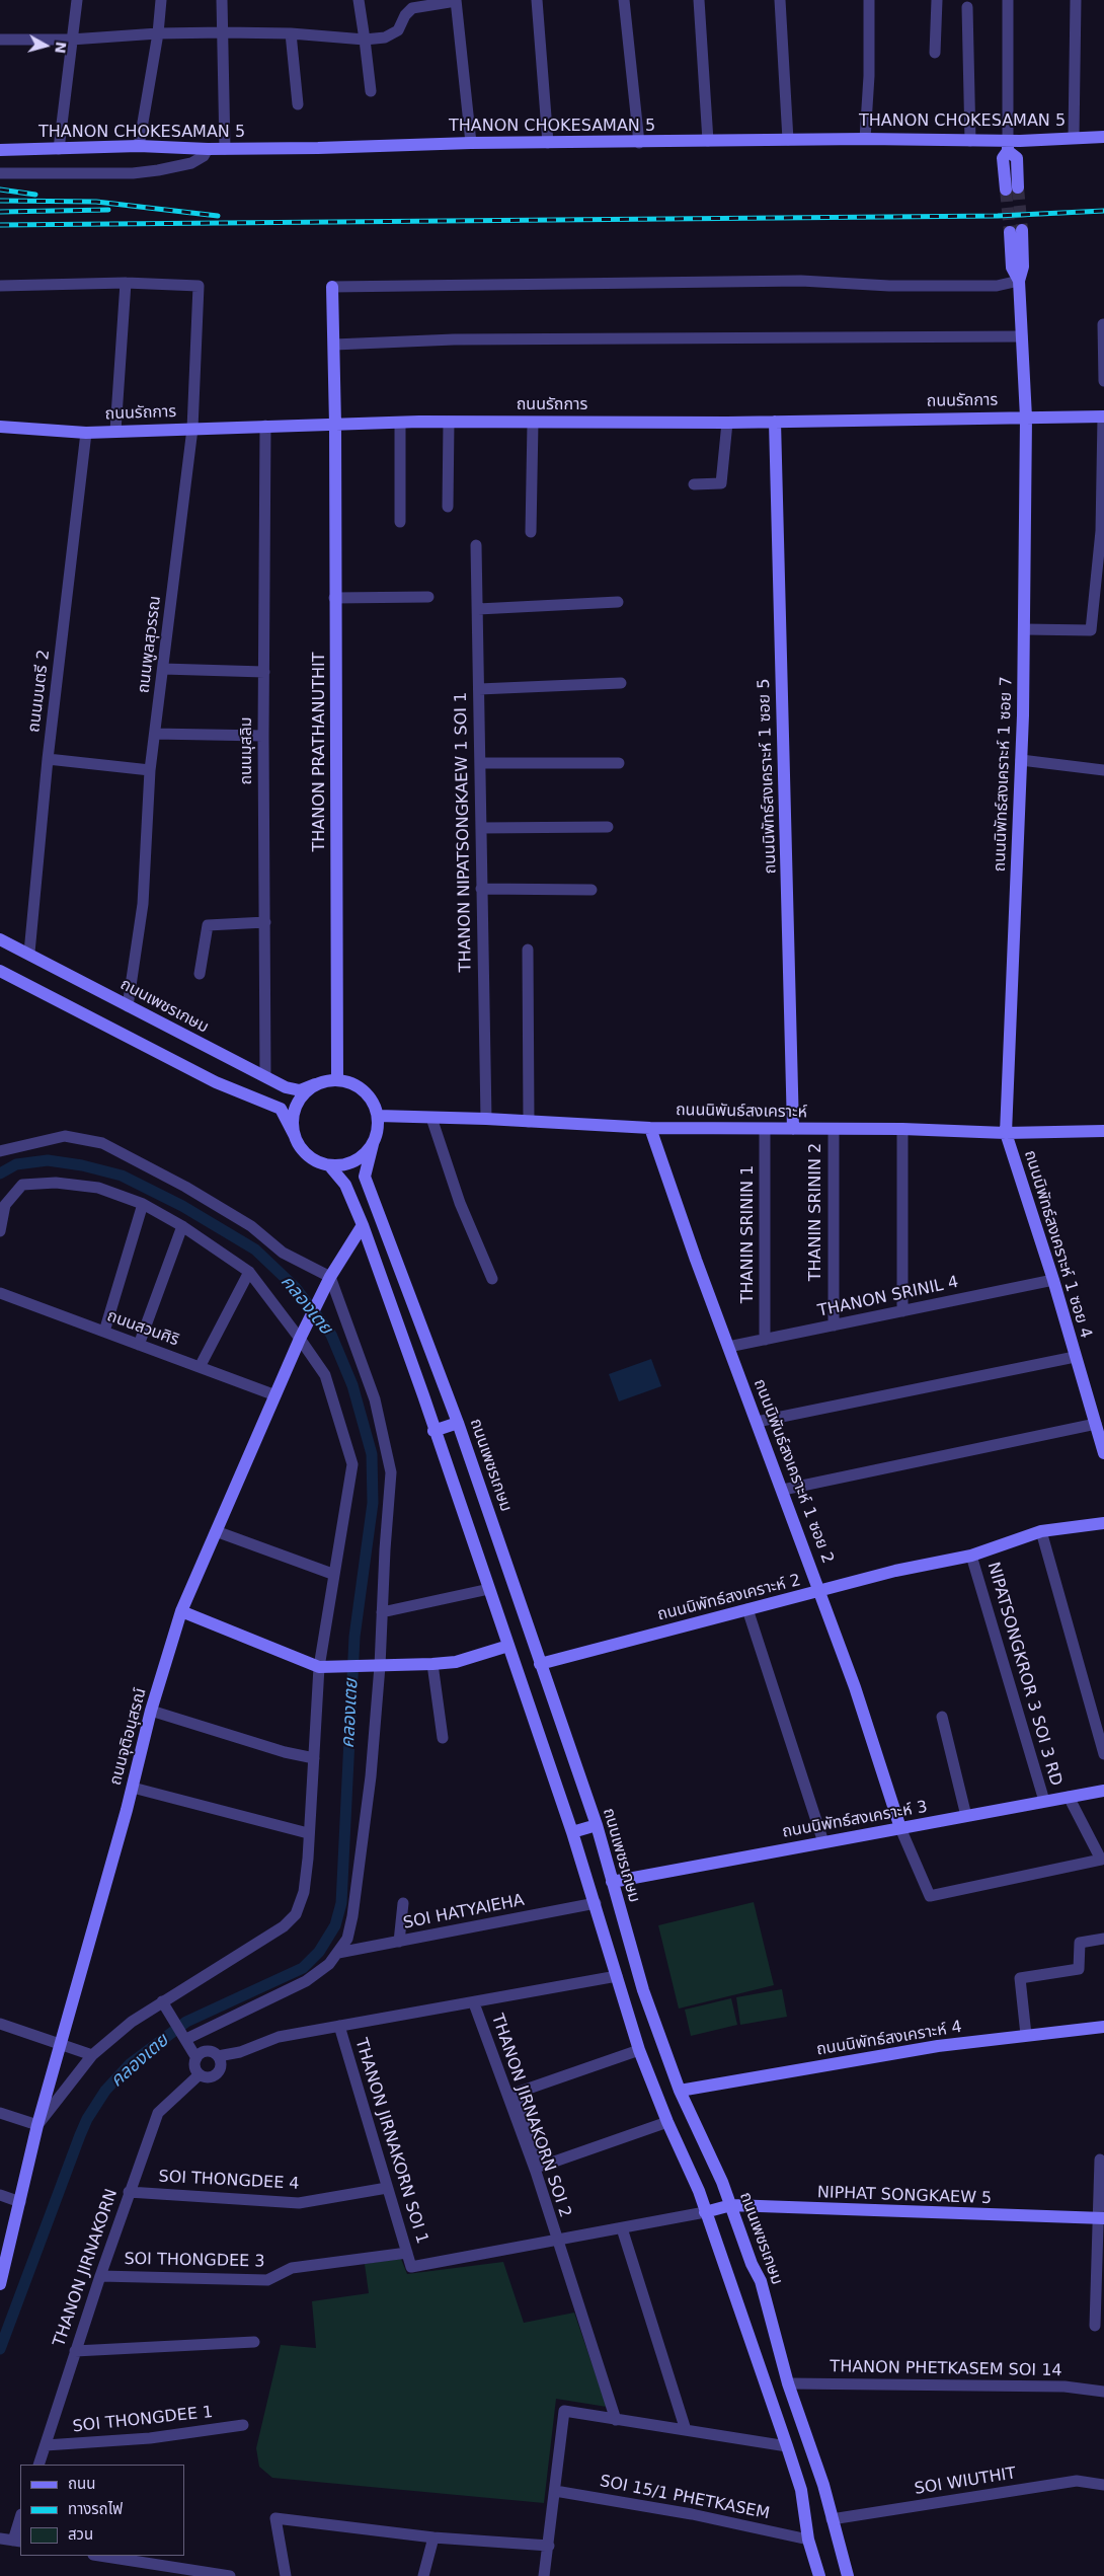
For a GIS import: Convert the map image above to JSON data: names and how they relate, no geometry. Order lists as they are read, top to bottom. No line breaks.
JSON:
{"streets":{"street":["THANON CHOKESAMAN 5","ถนนรัถการ","ถนนพูลสุวรรณ","ถนนมนตรี 2","ถนนมุสลิม","THANON PRATHANUTHIT","ถนนนิพัทธ์สงเคราะห์ 1 ซอย 7","ถนนนิพัทธ์สงเคราะห์ 1 ซอย 5","THANON NIPATSONGKAEW 1 SOI 1","ถนนเพชรเกษม","ถนนนิพันธ์สงเคราะห์","THANIN SRININ 2","THANIN SRININ 1","ถนนนิพัทธ์สงเคราะห์ 1 ซอย 4","THANON SRINIL 4","ถนนสวนศิริ","ถนนนิพันธ์สงเคราะห์ 1 ซอย 2","ถนนนิพัทธ์สงเคราะห์ 2","NIPATSONGKROR 3 SOI 3 RD","ถนนจุติอนุสรณ์","ถนนนิพัทธ์สงเคราะห์ 3","SOI HATYAIEHA","ถนนนิพัทธ์สงเคราะห์ 4","THANON JIRNAKORN SOI 2","THANON JIRNAKORN SOI 1","SOI THONGDEE 4","NIPHAT SONGKAEW 5","SOI THONGDEE 3","THANON JIRNAKORN","THANON PHETKASEM SOI 14","SOI THONGDEE 1","SOI WIUTHIT","SOI 15/1 PHETKASEM"]},"crossings":[["ถนนรัถการ","ถนนพูลสุวรรณ"],["ถนนรัถการ","ถนนมนตรี 2"],["ถนนรัถการ","ถนนมุสลิม"],["ถนนรัถการ","THANON PRATHANUTHIT"],["ถนนรัถการ","ถนนนิพัทธ์สงเคราะห์ 1 ซอย 7"],["ถนนรัถการ","ถนนนิพัทธ์สงเคราะห์ 1 ซอย 5"],["ถนนพูลสุวรรณ","ถนนเพชรเกษม"],["ถนนมนตรี 2","ถนนเพชรเกษม"],["ถนนมุสลิม","ถนนเพชรเกษม"],["THANON PRATHANUTHIT","ถนนเพชรเกษม"],["THANON PRATHANUTHIT","ถนนนิพันธ์สงเคราะห์"],["ถนนนิพัทธ์สงเคราะห์ 1 ซอย 7","ถนนนิพันธ์สงเคราะห์"],["ถนนนิพัทธ์สงเคราะห์ 1 ซอย 7","ถนนนิพัทธ์สงเคราะห์ 1 ซอย 4"],["ถนนนิพัทธ์สงเคราะห์ 1 ซอย 5","ถนนนิพันธ์สงเคราะห์"],["THANON NIPATSONGKAEW 1 SOI 1","ถนนนิพันธ์สงเคราะห์"],["ถนนเพชรเกษม","ถนนนิพันธ์สงเคราะห์"],["ถนนเพชรเกษม","ถนนนิพัทธ์สงเคราะห์ 2"],["ถนนเพชรเกษม","ถนนนิพัทธ์สงเคราะห์ 3"],["ถนนเพชรเกษม","ถนนนิพัทธ์สงเคราะห์ 4"],["ถนนเพชรเกษม","NIPHAT SONGKAEW 5"],["ถนนเพชรเกษม","THANON PHETKASEM SOI 14"],["ถนนเพชรเกษม","SOI WIUTHIT"],["ถนนนิพันธ์สงเคราะห์","THANIN SRININ 2"],["ถนนนิพันธ์สงเคราะห์","THANIN SRININ 1"],["ถนนนิพันธ์สงเคราะห์","ถนนนิพัทธ์สงเคราะห์ 1 ซอย 4"],["ถนนนิพันธ์สงเคราะห์","ถนนนิพันธ์สงเคราะห์ 1 ซอย 2"],["THANIN SRININ 2","THANON SRINIL 4"],["THANIN SRININ 1","THANON SRINIL 4"],["ถนนนิพัทธ์สงเคราะห์ 1 ซอย 4","THANON SRINIL 4"],["THANON SRINIL 4","ถนนนิพันธ์สงเคราะห์ 1 ซอย 2"],["ถนนสวนศิริ","ถนนจุติอนุสรณ์"],["ถนนนิพันธ์สงเคราะห์ 1 ซอย 2","ถนนนิพัทธ์สงเคราะห์ 2"],["ถนนนิพันธ์สงเคราะห์ 1 ซอย 2","ถนนนิพัทธ์สงเคราะห์ 3"],["ถนนนิพัทธ์สงเคราะห์ 2","NIPATSONGKROR 3 SOI 3 RD"],["NIPATSONGKROR 3 SOI 3 RD","ถนนนิพัทธ์สงเคราะห์ 3"],["THANON JIRNAKORN SOI 2","THANON JIRNAKORN SOI 1"],["THANON JIRNAKORN SOI 1","SOI THONGDEE 4"],["THANON JIRNAKORN SOI 1","SOI THONGDEE 3"],["SOI THONGDEE 4","THANON JIRNAKORN"],["SOI THONGDEE 3","THANON JIRNAKORN"],["THANON JIRNAKORN","SOI THONGDEE 1"]],"water":["คลองเตย"],"legend":["ถนน","ทางรถไฟ","สวน"],"north":"right"}
